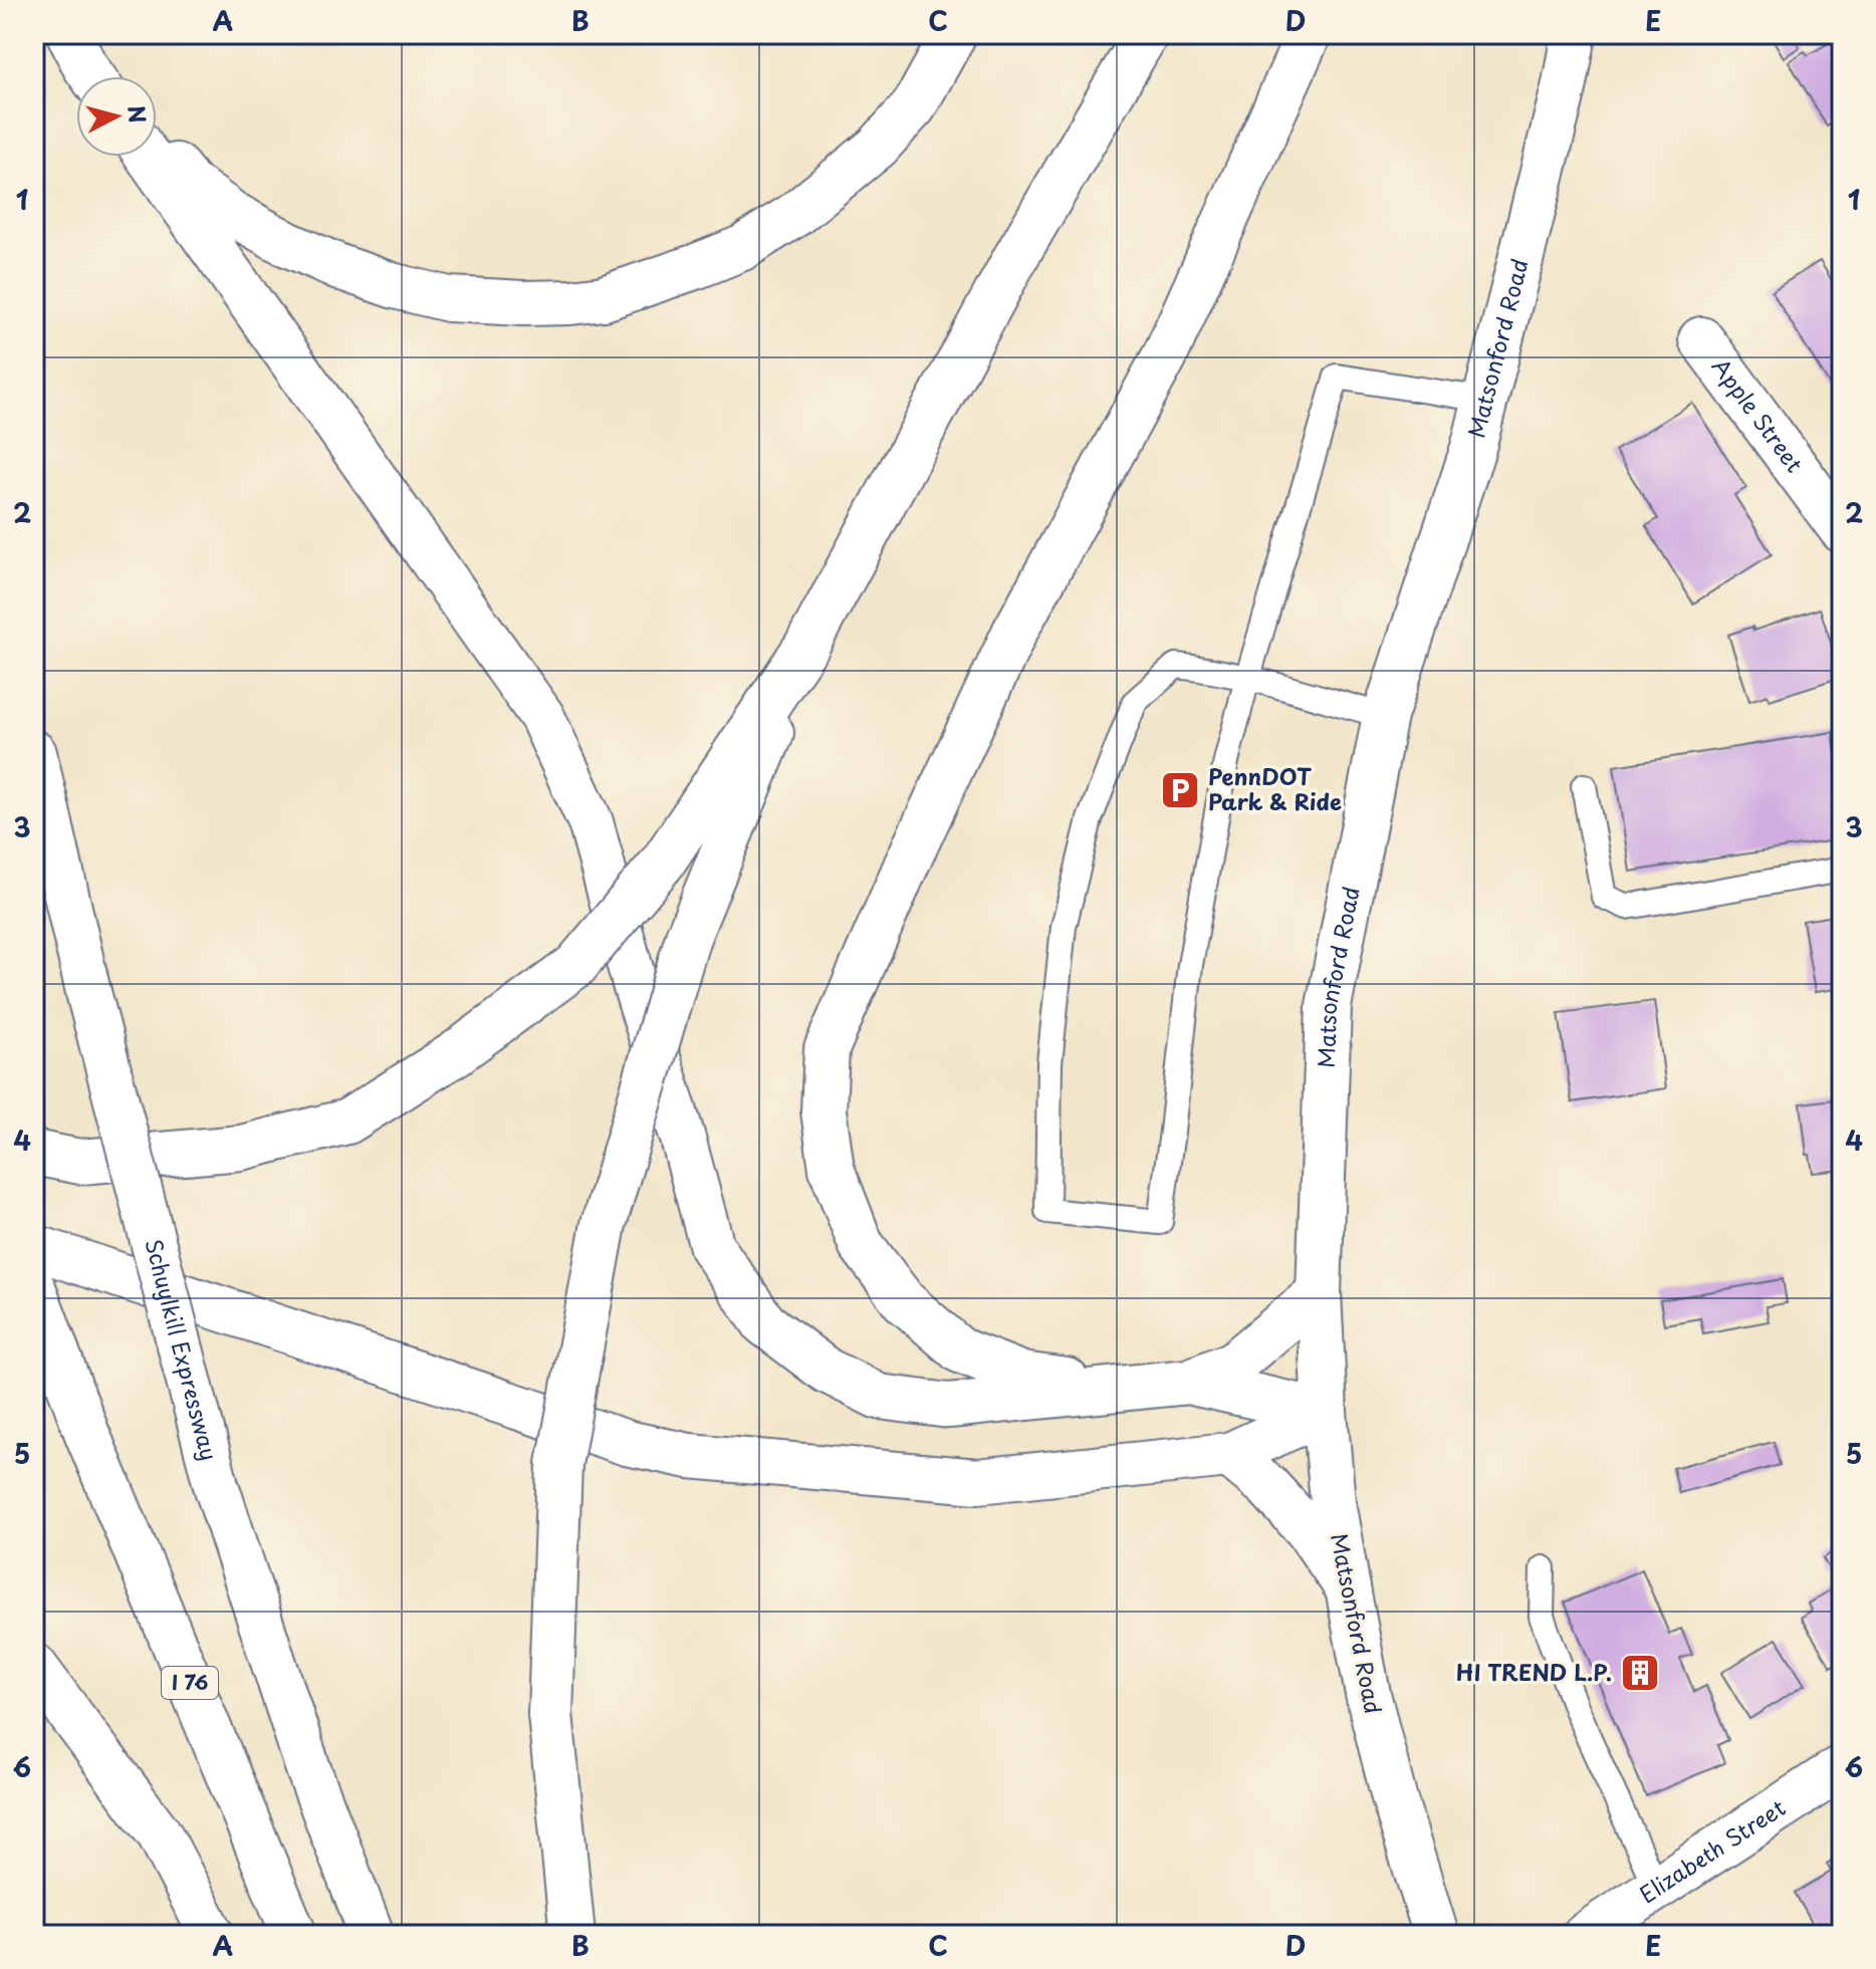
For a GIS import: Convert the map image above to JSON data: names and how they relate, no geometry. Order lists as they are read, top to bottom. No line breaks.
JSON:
{"streets":{"main road":["Matsonford Road","Apple Street","Schuylkill Expressway","I 76","Elizabeth Street"]},"places":{"parking":["PennDOT Park & Ride"],"building":["HI TREND L.P."]},"north":"right","grid":{"columns":["A","B","C","D","E"],"rows":["1","2","3","4","5","6"]}}
